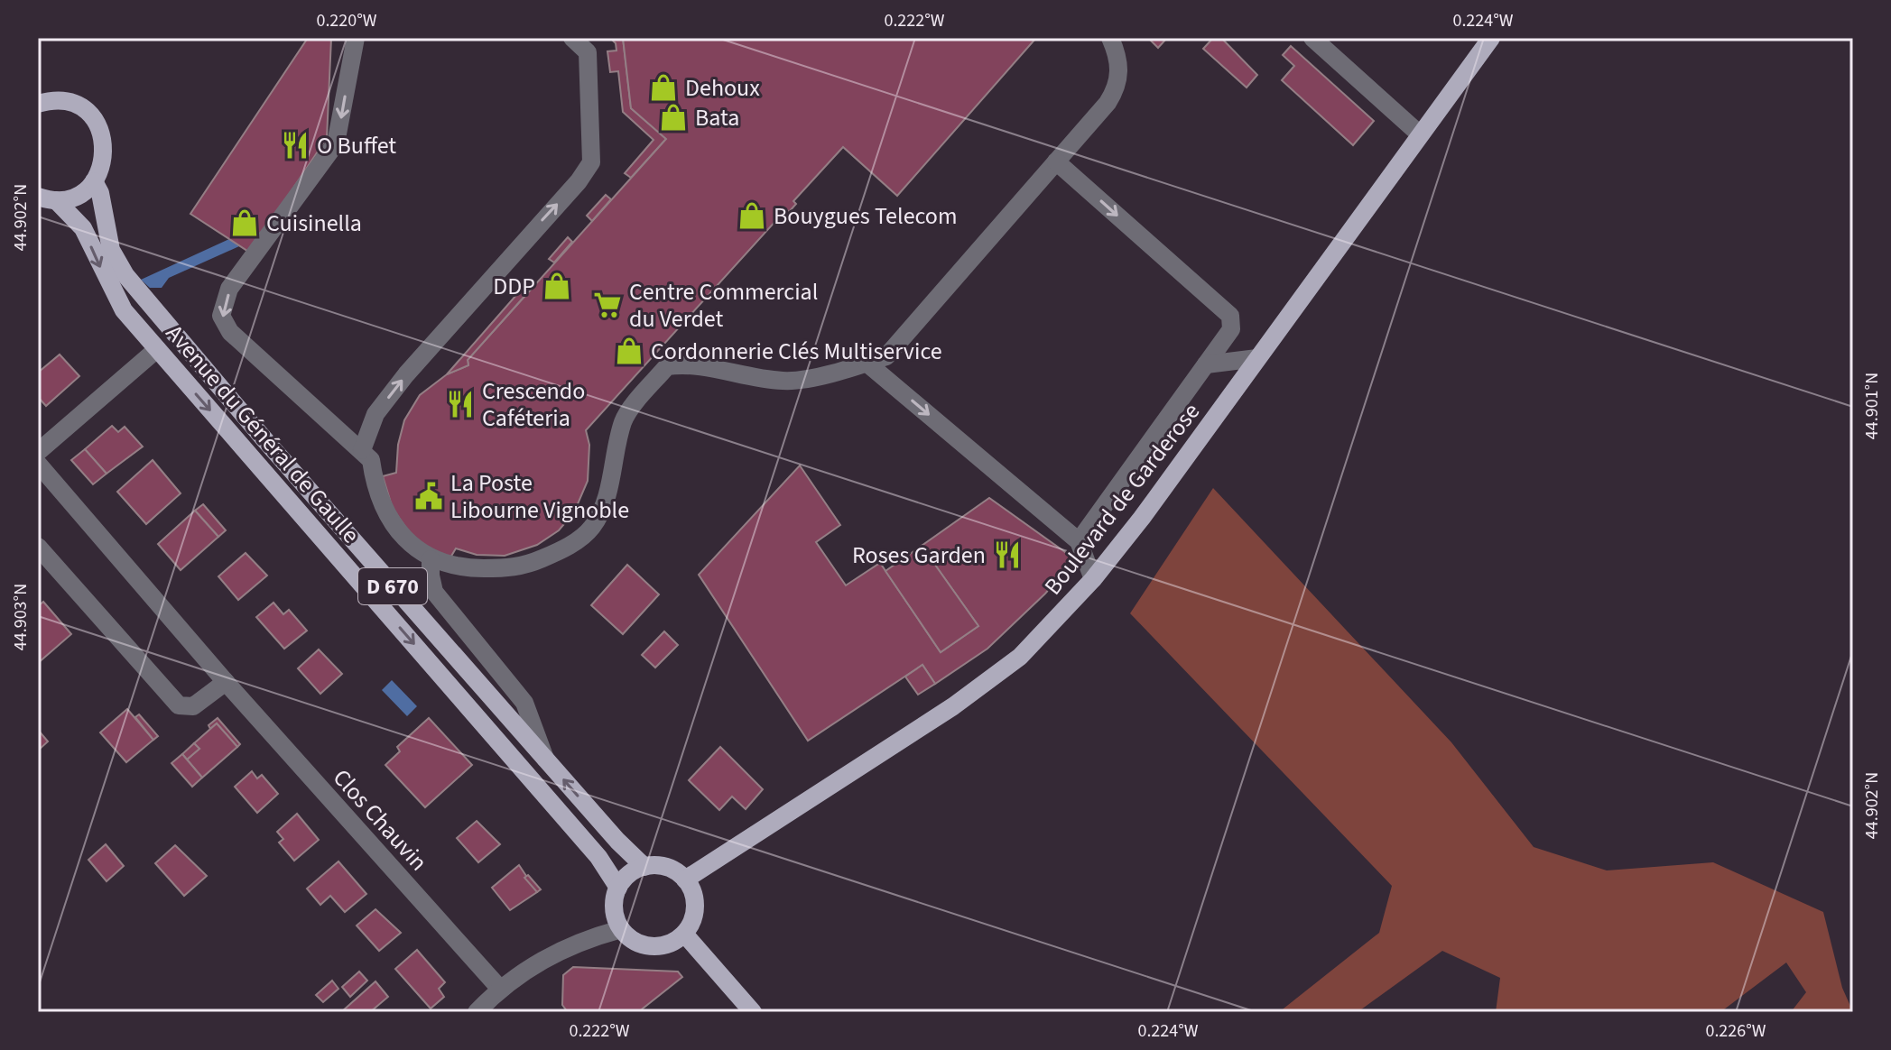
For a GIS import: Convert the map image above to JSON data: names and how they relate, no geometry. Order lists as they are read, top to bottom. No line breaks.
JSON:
{"streets":{"main road":["Avenue du Général de Gaulle","Boulevard de Garderose","D 670"],"street":["Clos Chauvin"]},"crossings":[["Avenue du Général de Gaulle","Boulevard de Garderose"]],"places":{"shop":["Dehoux","Bata","Bouygues Telecom","Cuisinella","DDP","Cordonnerie Clés Multiservice"],"restaurant":["O Buffet","Crescendo Caféteria","Roses Garden"],"supermarket":["Centre Commercial du Verdet"],"public building":["La Poste Libourne Vignoble"]},"coordinates":["0.220°W","0.222°W","0.224°W","44.902°N","44.901°N","44.903°N","0.226°W"]}
